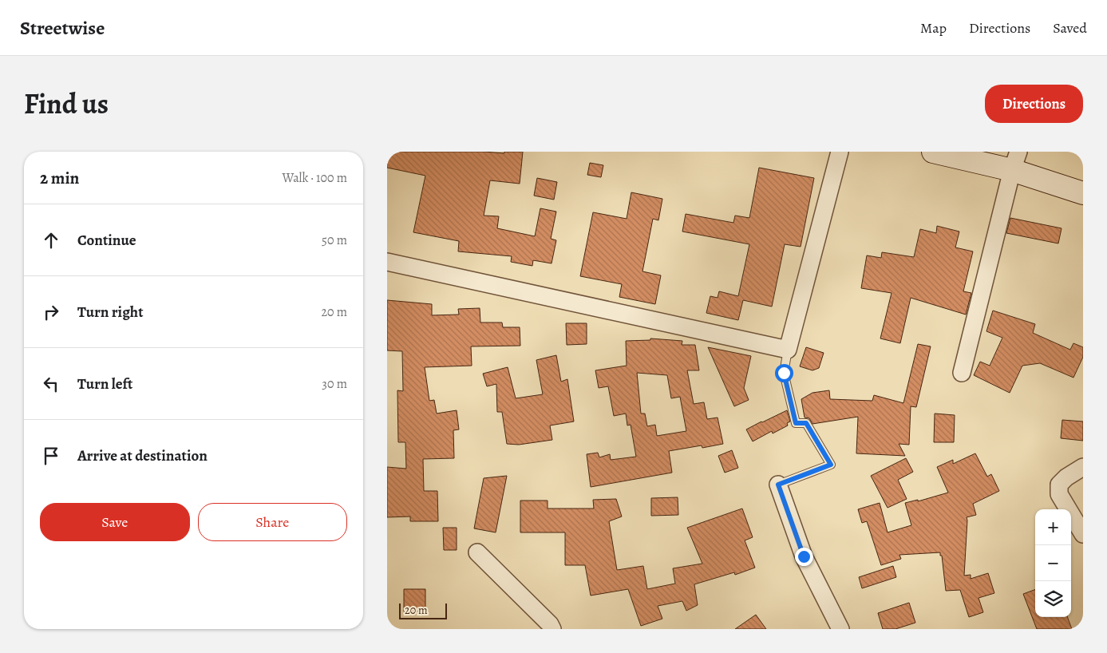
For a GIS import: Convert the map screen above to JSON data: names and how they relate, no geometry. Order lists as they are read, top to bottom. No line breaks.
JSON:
{"scale_bar":"20 m","page":{"header":"Streetwise","nav":["Map","Directions","Saved"],"title":"Find us","buttons":["Directions",["Save","Share"]],"heading":["2 min","Walk · 100 m"],"list":[["Continue","50 m"],["Turn right","20 m"],["Turn left","30 m"],"Arrive at destination"],"map_buttons":["+","−"],"scale":"20 m"}}
